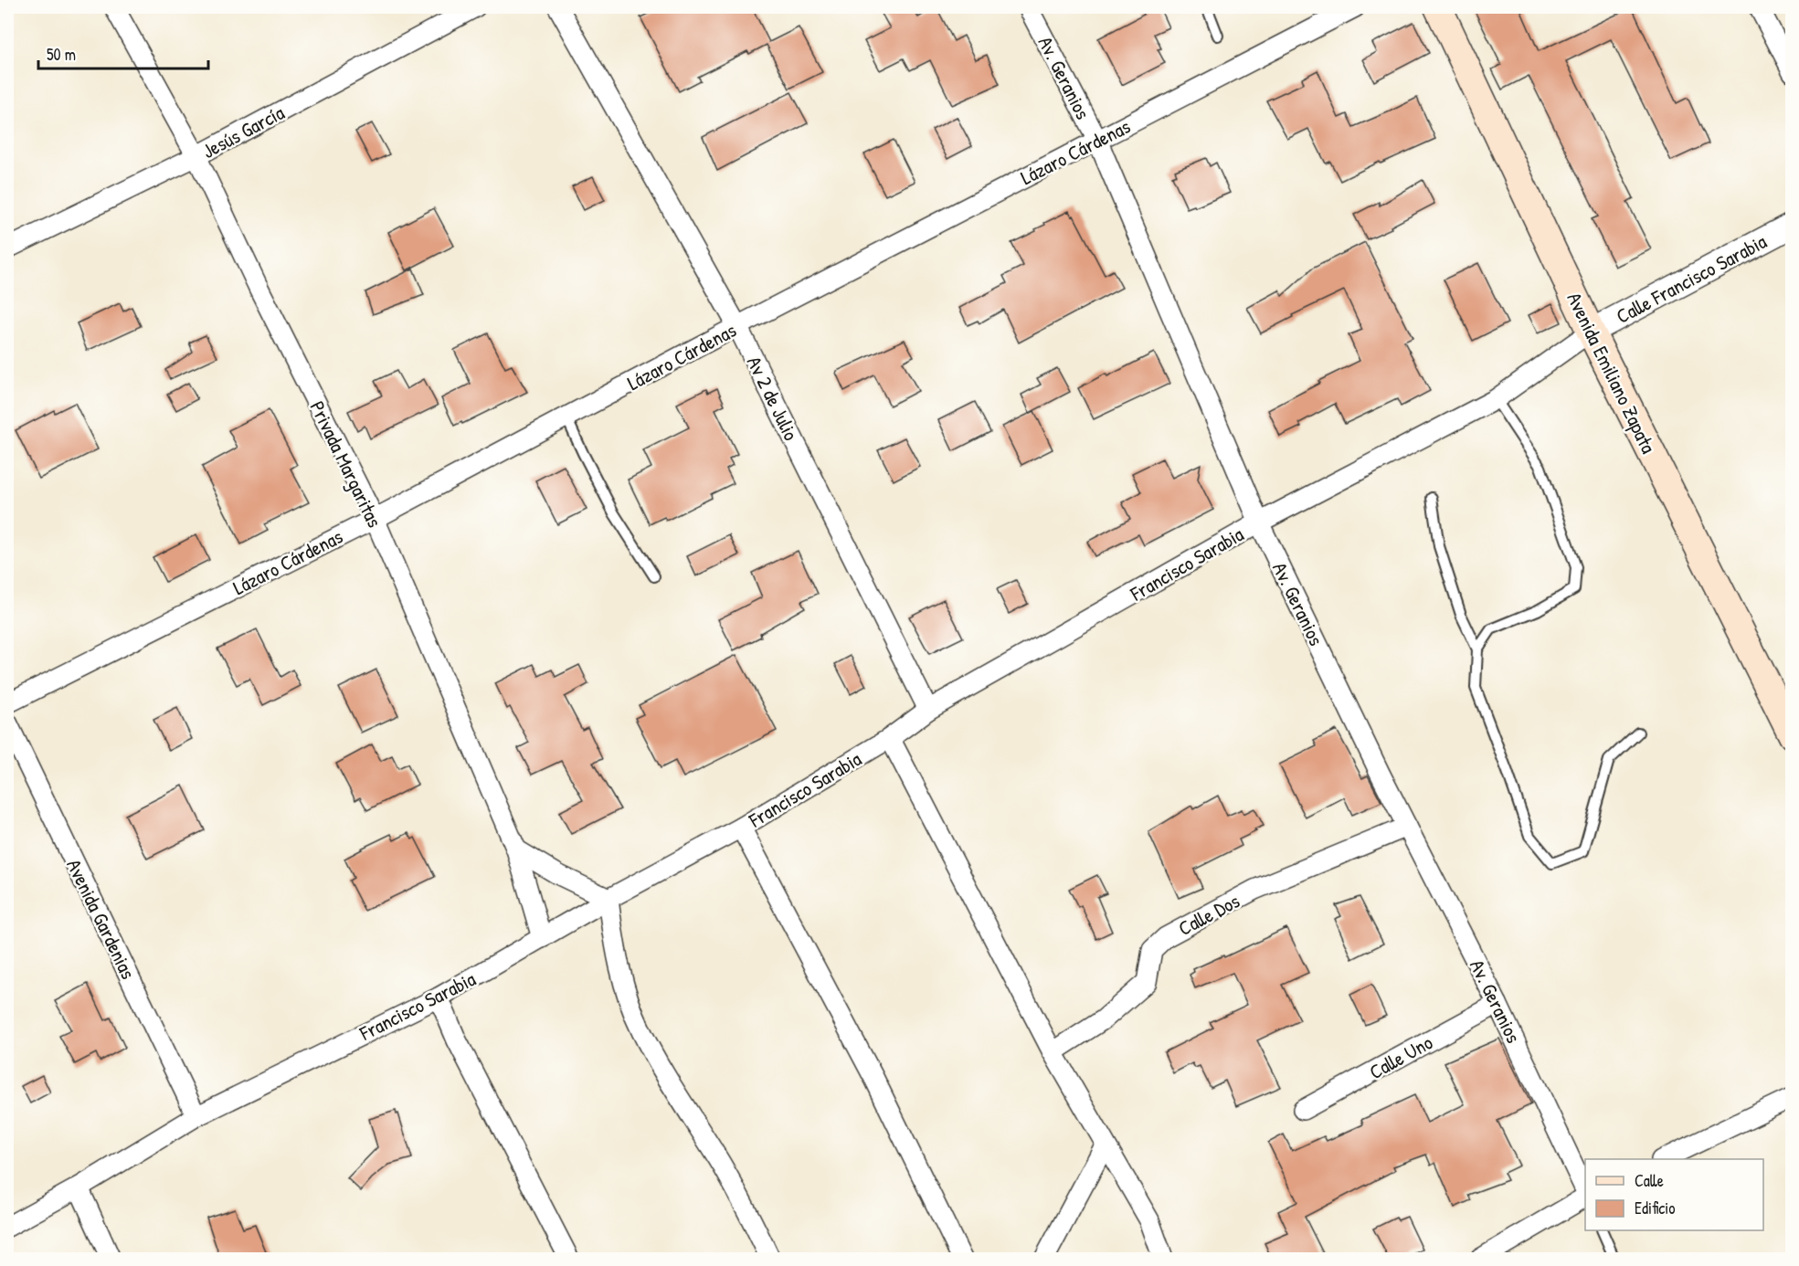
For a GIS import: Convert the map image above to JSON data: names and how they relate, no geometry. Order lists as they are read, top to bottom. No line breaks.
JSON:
{"streets":{"main road":["Avenida Emiliano Zapata"],"street":["Av. Geranios","Jesús García","Lázaro Cárdenas","Calle Francisco Sarabia","Av 2 de Julio","Privada Margaritas","Francisco Sarabia","Calle Dos","Avenida Gardenias","Calle Uno"]},"crossings":[["Av. Geranios","Lázaro Cárdenas"],["Av. Geranios","Francisco Sarabia"],["Av. Geranios","Calle Dos"],["Av. Geranios","Calle Uno"],["Jesús García","Privada Margaritas"],["Lázaro Cárdenas","Av 2 de Julio"],["Lázaro Cárdenas","Privada Margaritas"],["Calle Francisco Sarabia","Avenida Emiliano Zapata"],["Calle Francisco Sarabia","Francisco Sarabia"],["Avenida Emiliano Zapata","Francisco Sarabia"],["Av 2 de Julio","Francisco Sarabia"],["Privada Margaritas","Francisco Sarabia"],["Francisco Sarabia","Avenida Gardenias"]],"legend":["Calle","Edificio"],"scale_bar":"50 m"}
